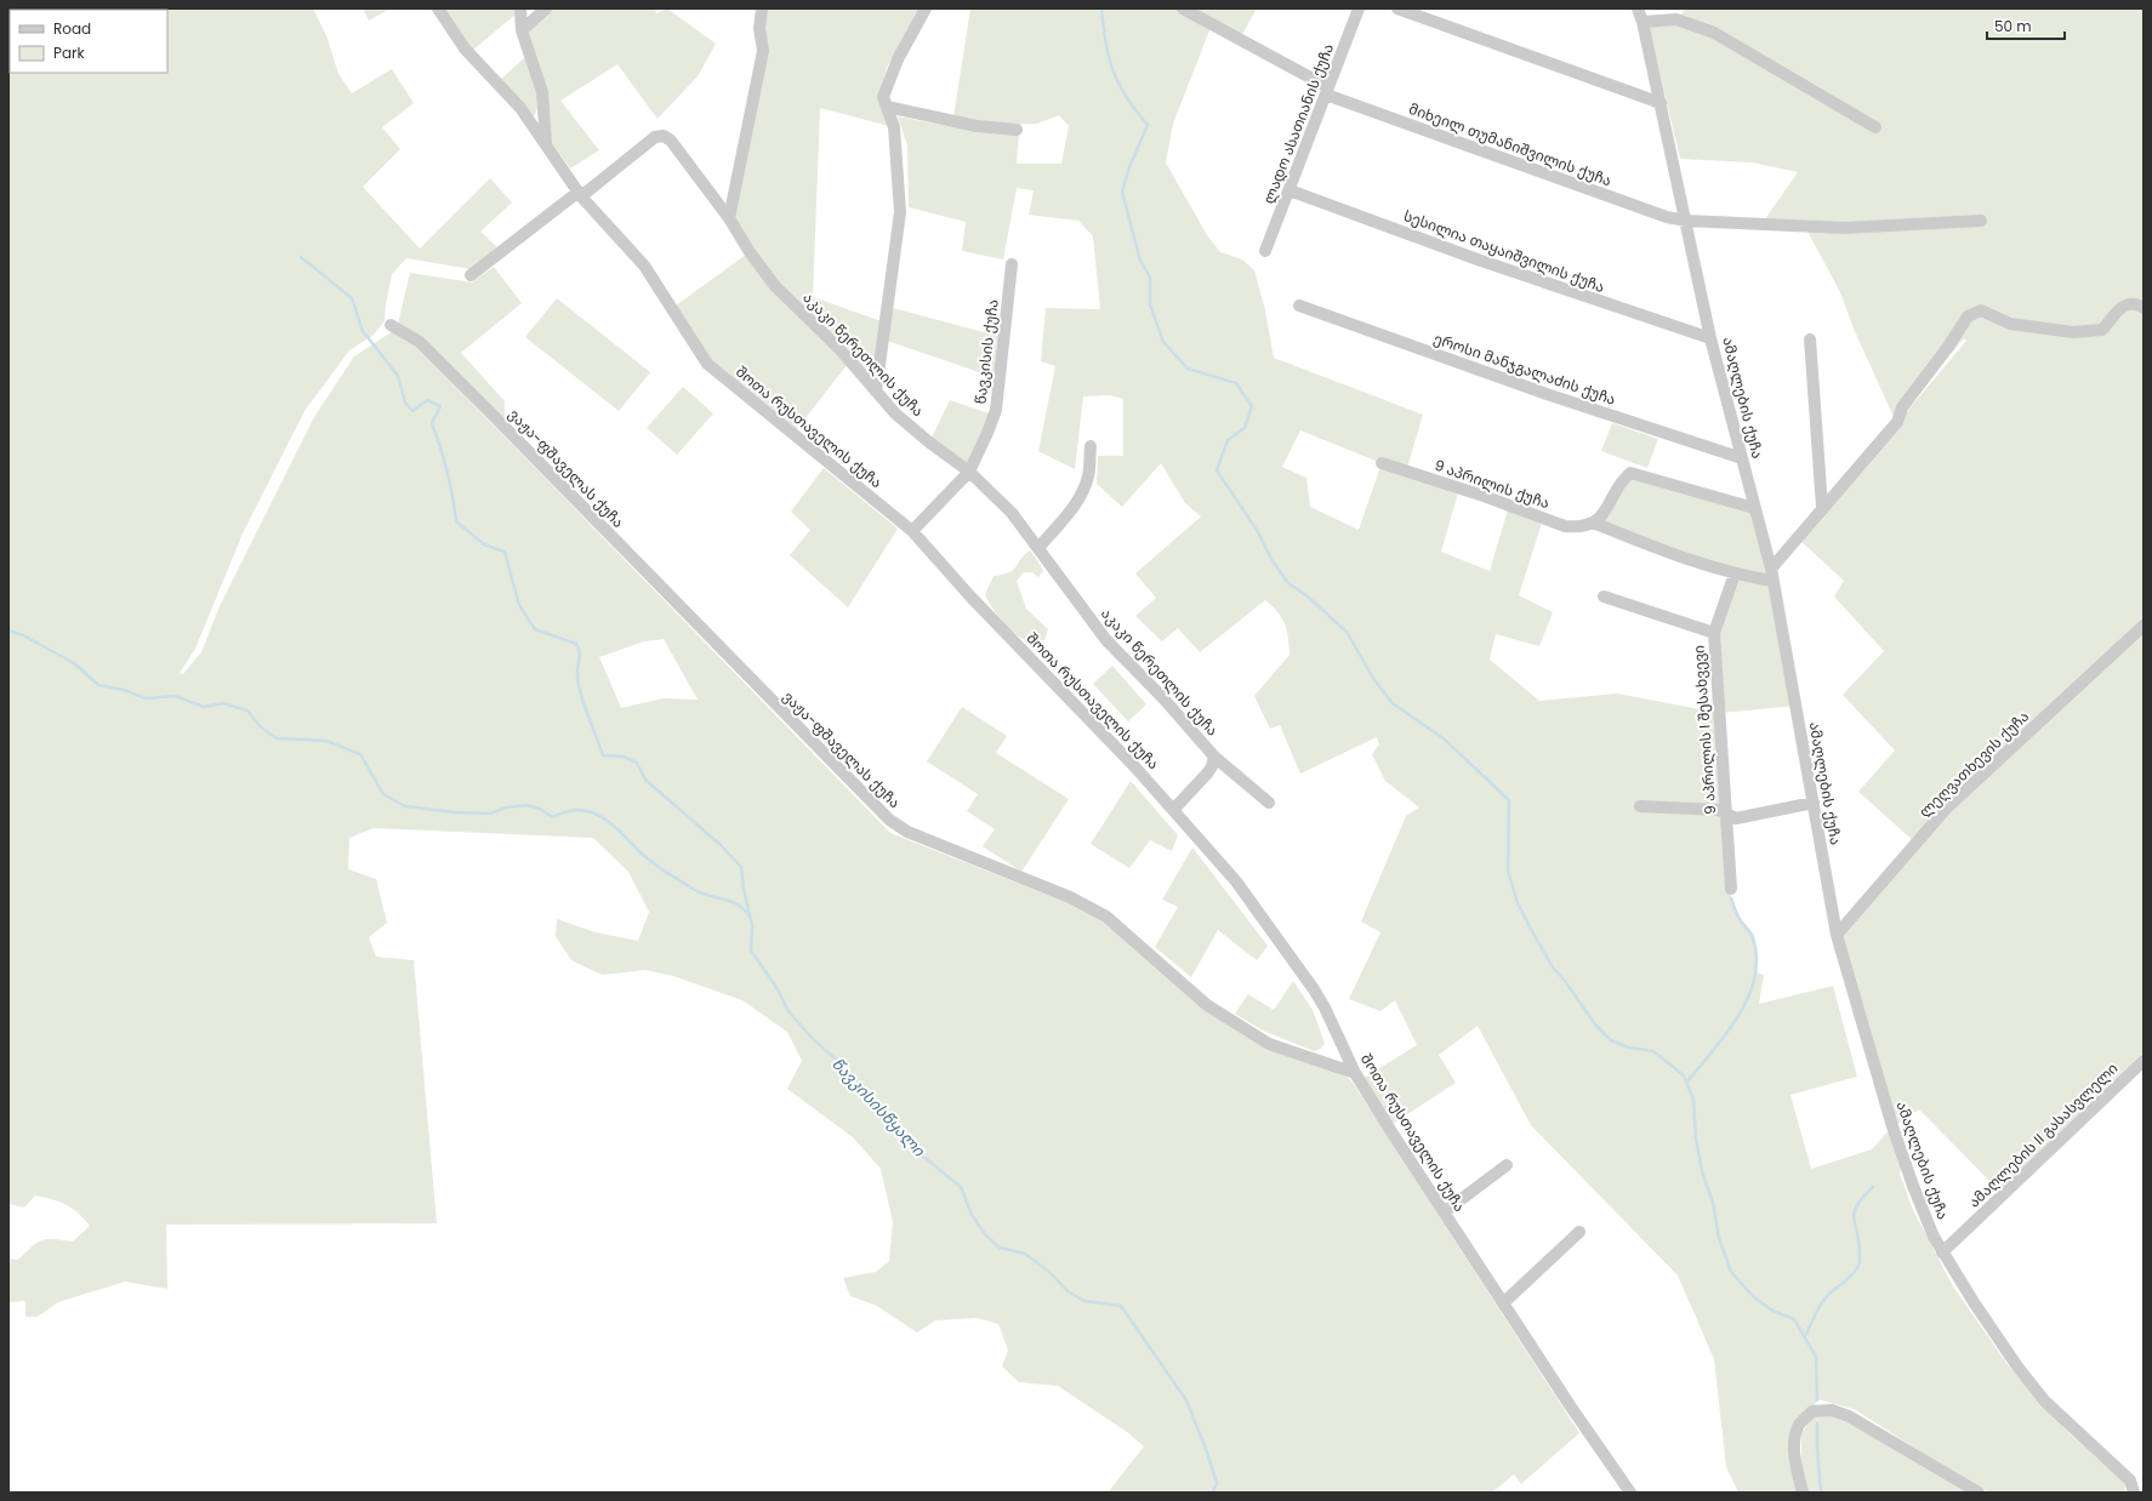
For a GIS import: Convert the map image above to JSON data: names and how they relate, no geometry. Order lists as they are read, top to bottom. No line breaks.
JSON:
{"streets":{"street":["ლადო ასათიანის ქუჩა","მიხეილ თუმანიშვილის ქუჩა","სესილია თაყაიშვილის ქუჩა","წავკისის ქუჩა","აკაკი წერეთლის ქუჩა","ეროსი მანჯგალაძის ქუჩა","ამაღლების ქუჩა","შოთა რუსთაველის ქუჩა","ვაჟა-ფშაველას ქუჩა","9 აპრილის ქუჩა","9 აპრილის I შესახვევი","ლეღვათხევის ქუჩა","ამაღლების II გასასვლელი"]},"crossings":[["ლადო ასათიანის ქუჩა","მიხეილ თუმანიშვილის ქუჩა"],["ლადო ასათიანის ქუჩა","სესილია თაყაიშვილის ქუჩა"],["მიხეილ თუმანიშვილის ქუჩა","ამაღლების ქუჩა"],["სესილია თაყაიშვილის ქუჩა","ამაღლების ქუჩა"],["წავკისის ქუჩა","აკაკი წერეთლის ქუჩა"],["წავკისის ქუჩა","შოთა რუსთაველის ქუჩა"],["აკაკი წერეთლის ქუჩა","შოთა რუსთაველის ქუჩა"],["ეროსი მანჯგალაძის ქუჩა","ამაღლების ქუჩა"],["ამაღლების ქუჩა","ლეღვათხევის ქუჩა"],["ამაღლების ქუჩა","ამაღლების II გასასვლელი"],["შოთა რუსთაველის ქუჩა","ვაჟა-ფშაველას ქუჩა"]],"water":["წავკისისწყალი"],"legend":["Road","Park"],"scale_bar":"50 m"}
